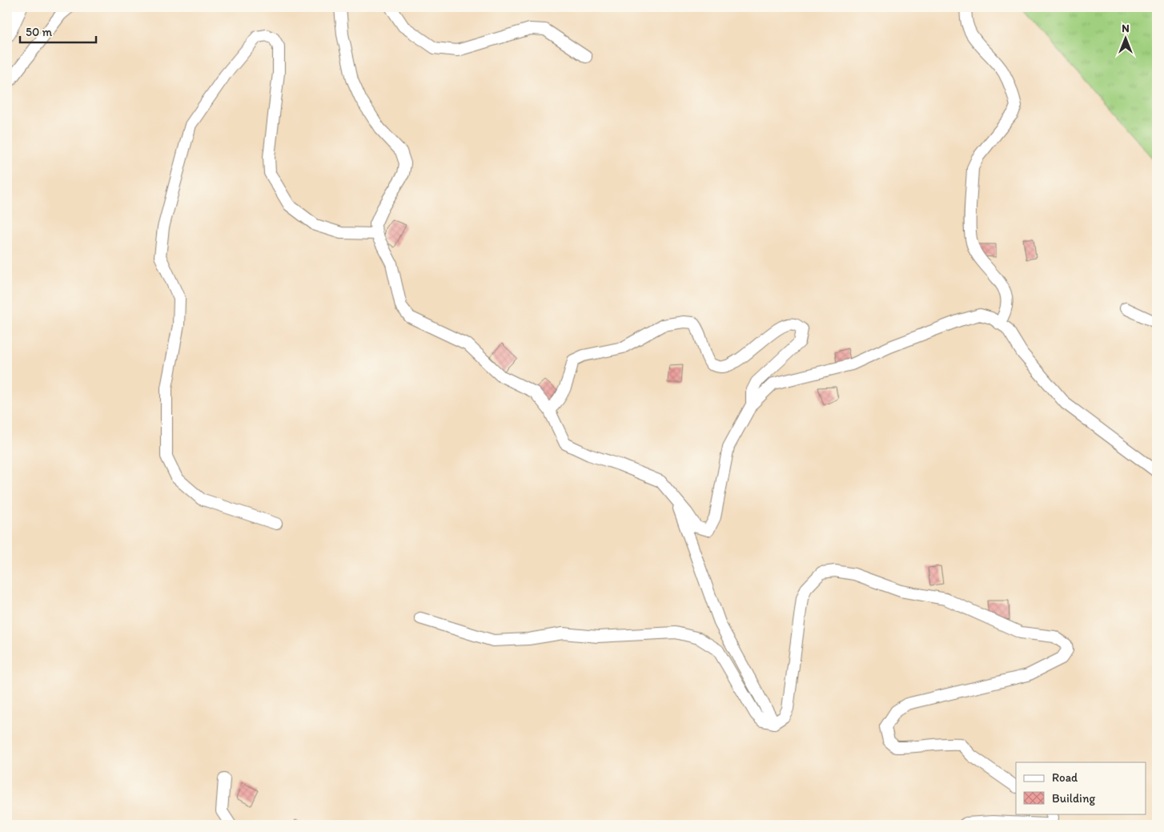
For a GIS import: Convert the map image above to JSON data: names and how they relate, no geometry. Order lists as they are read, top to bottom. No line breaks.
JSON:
{"legend":["Road","Building"],"scale_bar":"50 m","north":"top"}
